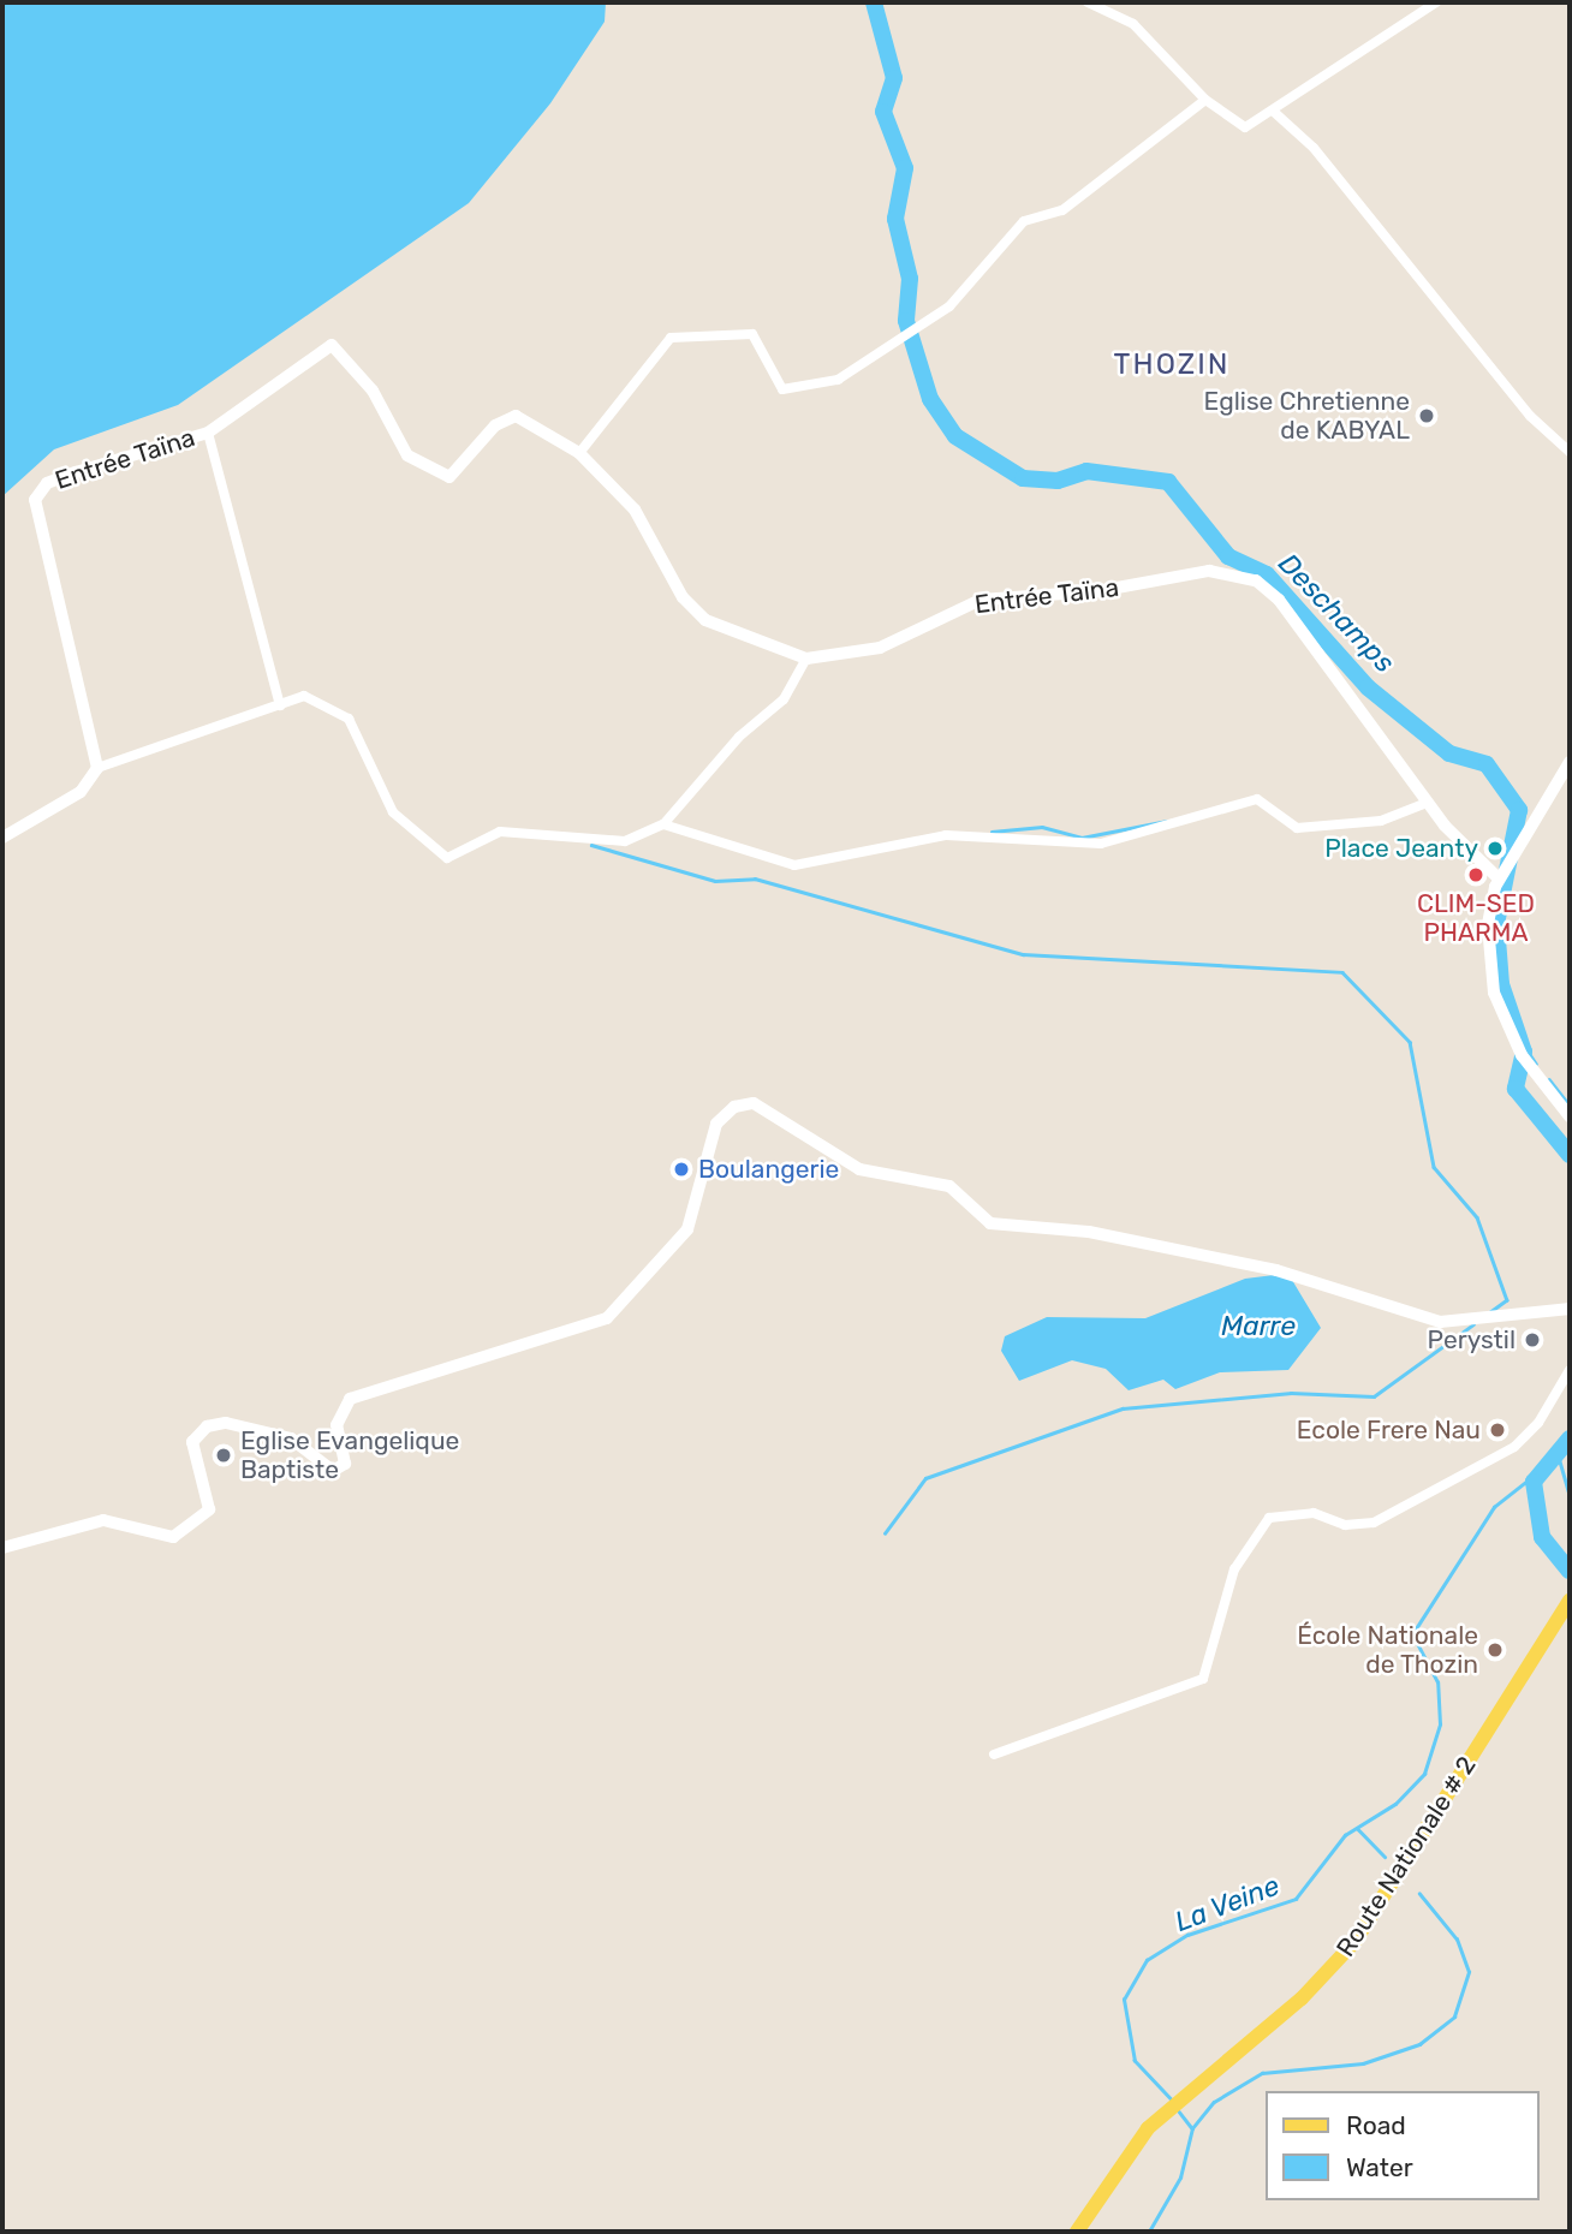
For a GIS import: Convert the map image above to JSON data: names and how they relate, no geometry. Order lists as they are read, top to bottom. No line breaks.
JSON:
{"streets":{"main road":["Route Nationale # 2"],"street":["Entrée Taïna"]},"districts":["THOZIN"],"water":["Deschamps","Marre","La Veine"],"places":["Eglise Chretienne de KABYAL","Place Jeanty","CLIM-SED PHARMA","Boulangerie","Perystil","Ecole Frere Nau","Eglise Evangelique Baptiste","École Nationale de Thozin"],"legend":["Road","Water"]}
